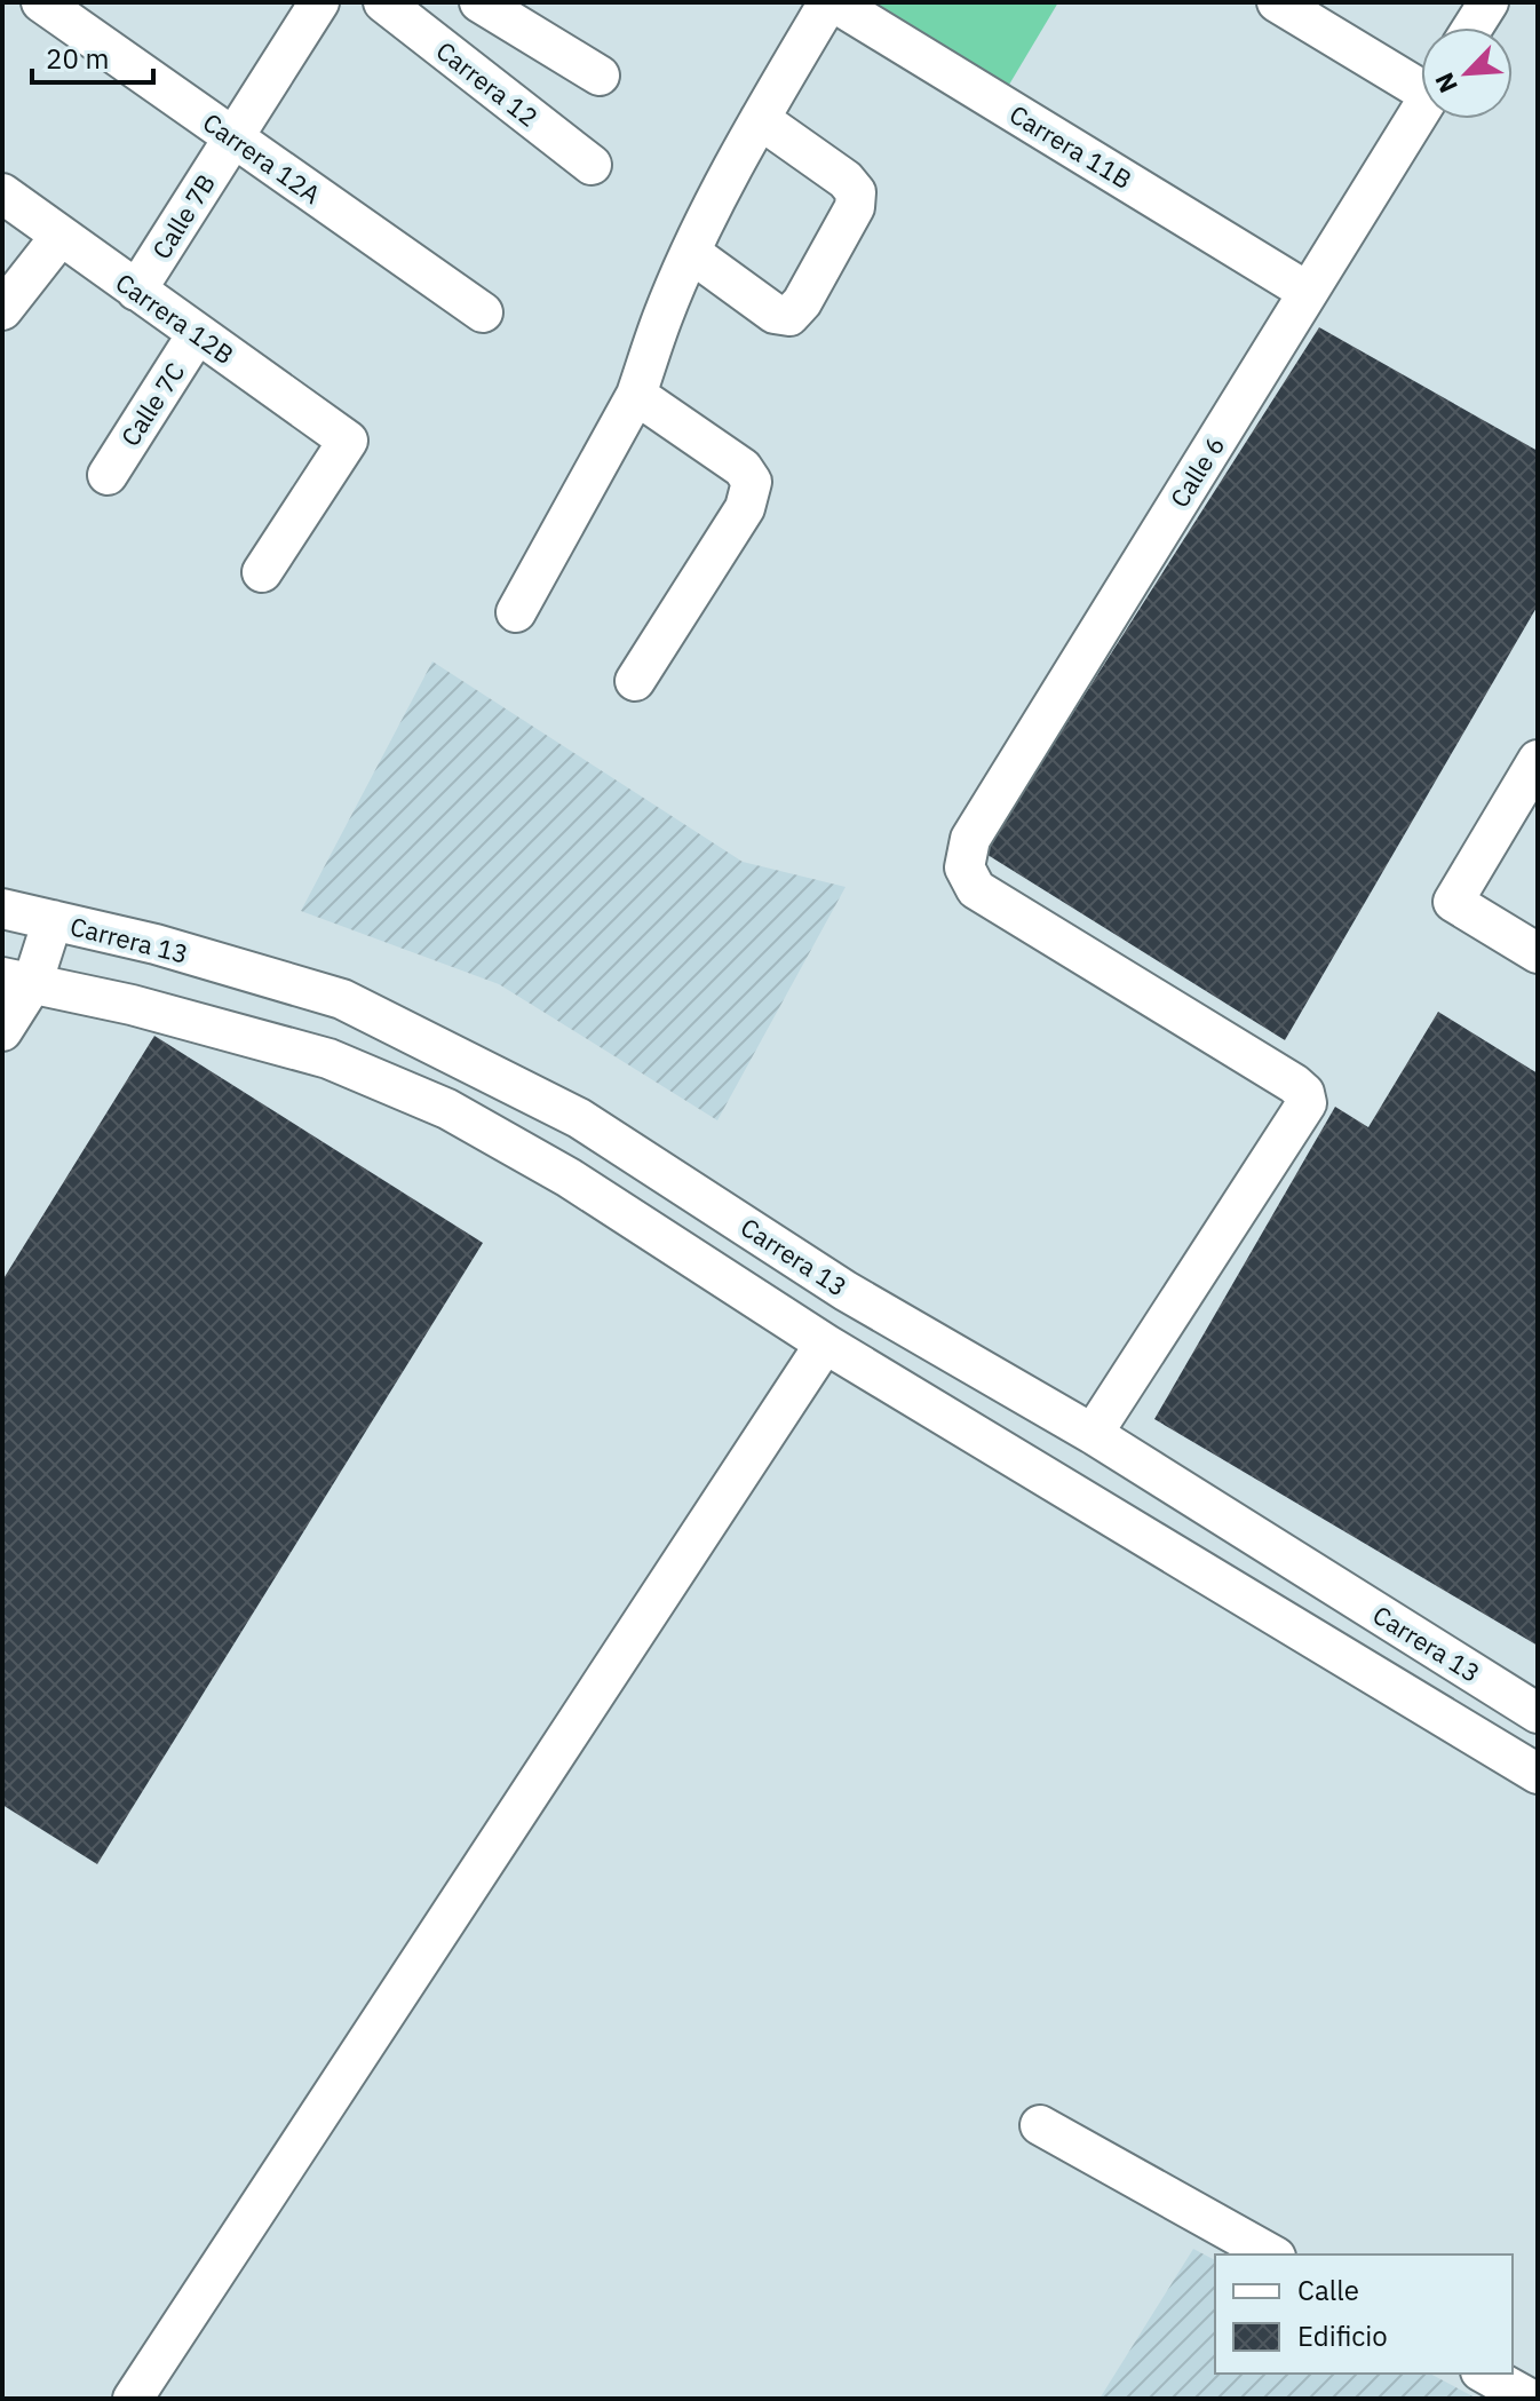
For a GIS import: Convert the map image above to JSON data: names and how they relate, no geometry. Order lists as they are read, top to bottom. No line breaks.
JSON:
{"streets":{"street":["Carrera 12","Carrera 11B","Carrera 12A","Calle 7B","Carrera 12B","Calle 7C","Calle 6","Carrera 13"]},"crossings":[["Carrera 11B","Calle 6"],["Carrera 12A","Calle 7B"],["Calle 7B","Carrera 12B"],["Carrera 12B","Calle 7C"],["Calle 6","Carrera 13"]],"legend":["Calle","Edificio"],"scale_bar":"20 m","north":"bottom left"}
